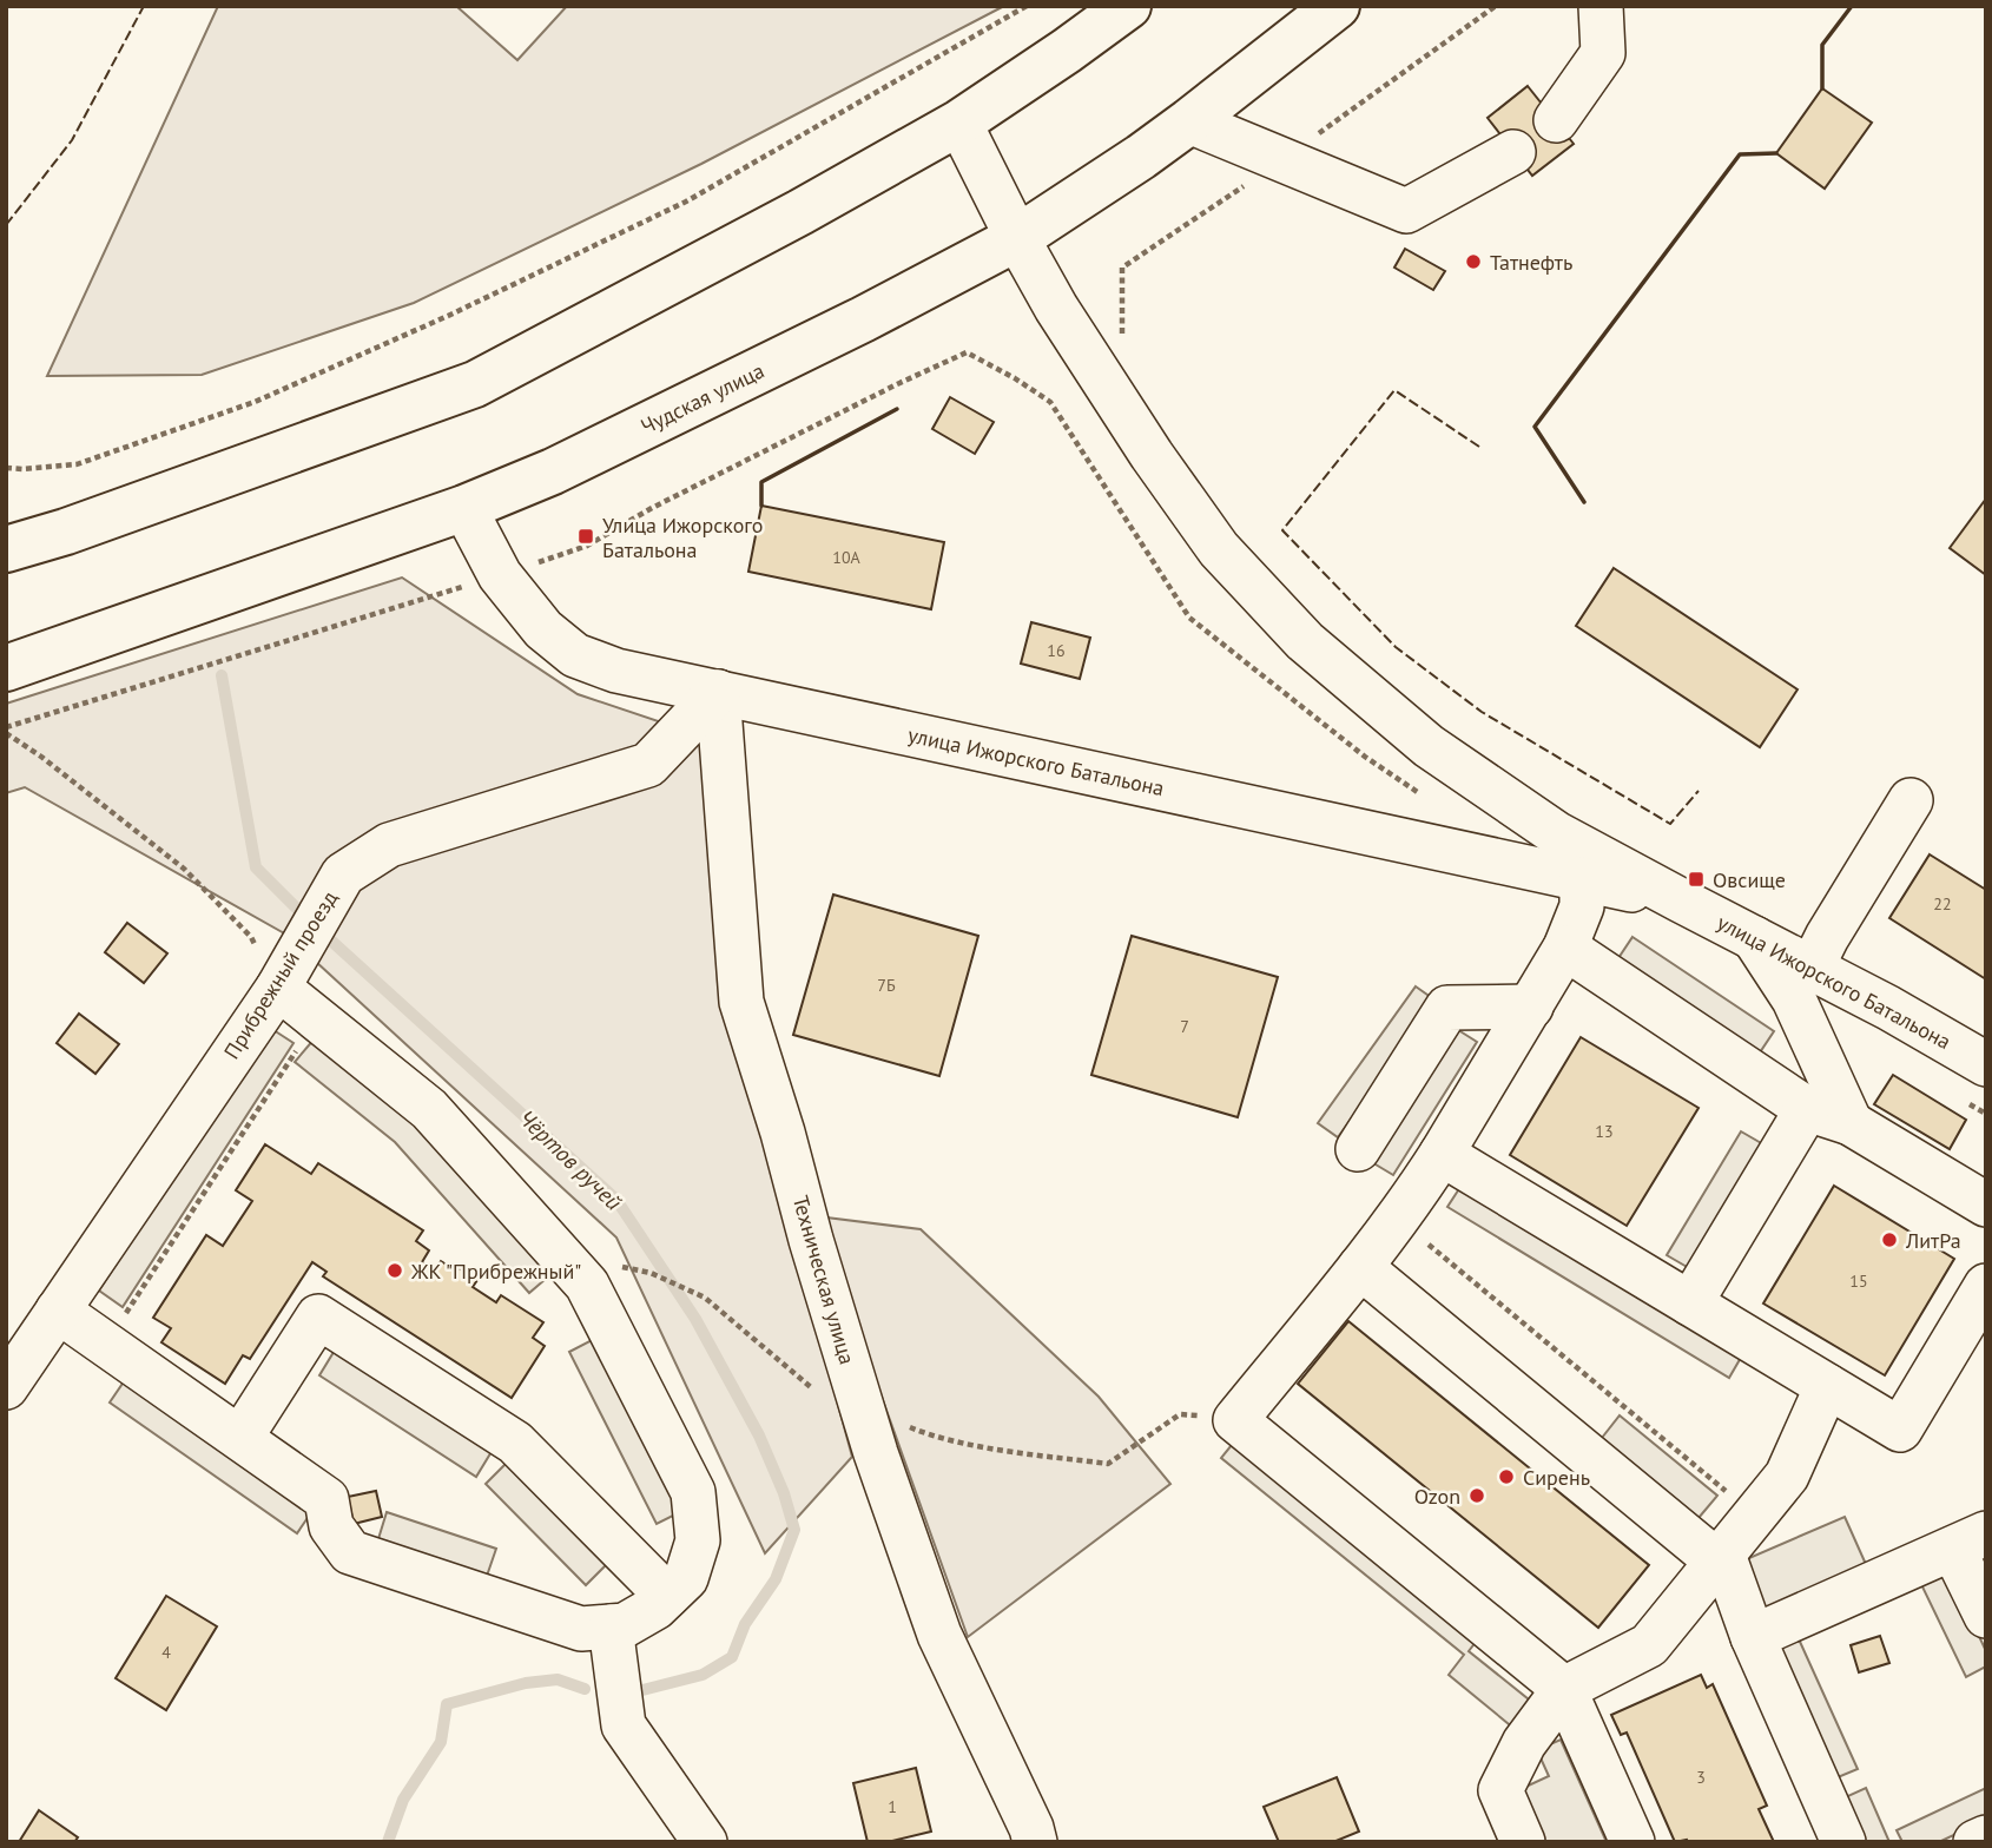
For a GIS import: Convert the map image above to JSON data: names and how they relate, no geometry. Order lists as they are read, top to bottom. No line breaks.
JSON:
{"streets":{"highway":["Чудская улица"],"street":["улица Ижорского Батальона","Прибрежный проезд","Техническая улица"]},"crossings":[["Чудская улица","улица Ижорского Батальона"],["улица Ижорского Батальона","Прибрежный проезд"],["улица Ижорского Батальона","Техническая улица"],["Прибрежный проезд","Техническая улица"]],"water":["Чёртов ручей"],"places":{"other":["Татнефть","ЛитРа","ЖК \"Прибрежный\"","Сирень","Ozon"],"transit":["Улица Ижорского Батальона","Овсище"]},"house_numbers":["10А","16","22","7Б","7","13","15","4","3","1"]}
